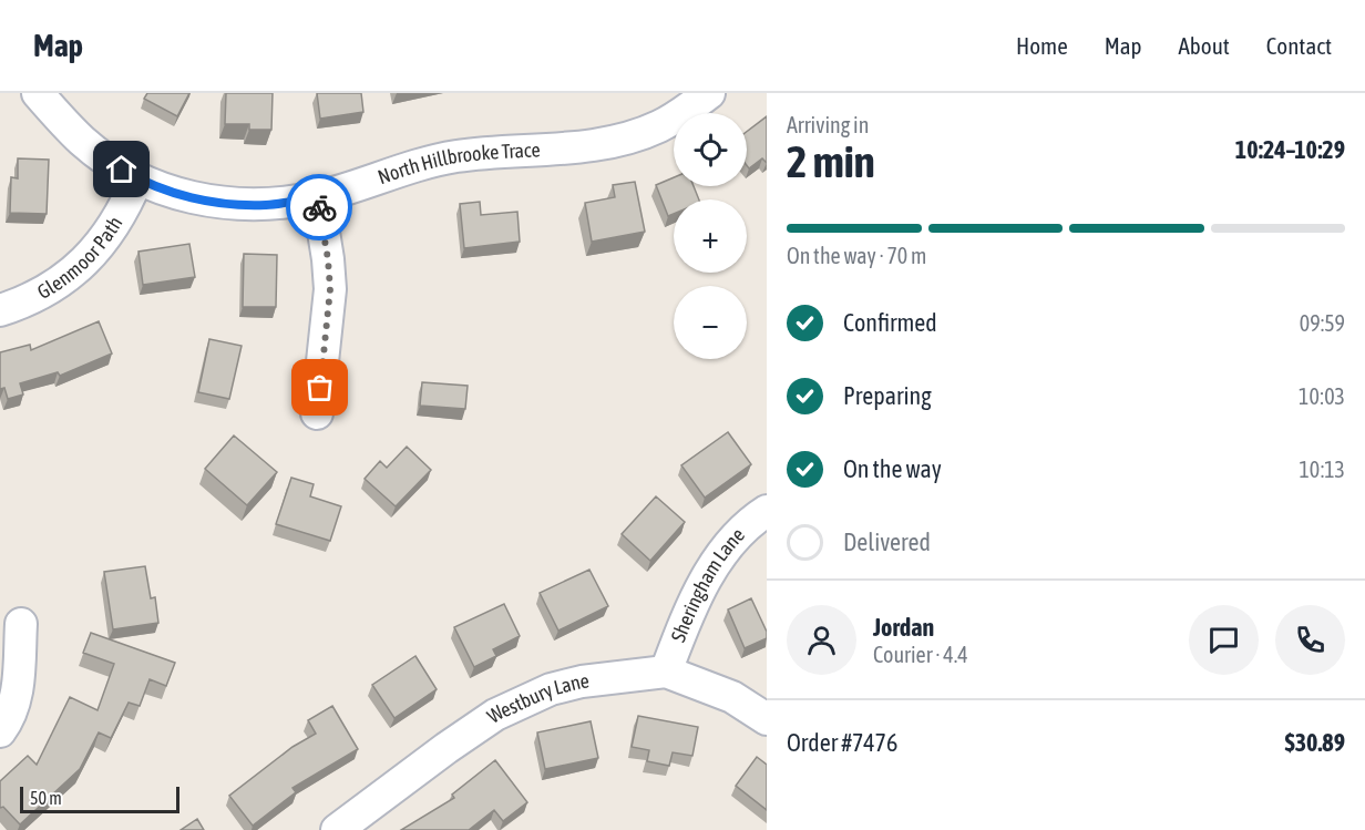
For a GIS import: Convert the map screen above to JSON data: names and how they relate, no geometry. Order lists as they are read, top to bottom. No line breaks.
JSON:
{"streets":{"street":["North Hillbrooke Trace","Glenmoor Path","Sheringham Lane","Westbury Lane"]},"crossings":[["North Hillbrooke Trace","Glenmoor Path"],["Sheringham Lane","Westbury Lane"]],"scale_bar":"50 m","page":{"header":"Map","nav":["Home","Map","About","Contact"],"heading":["2 min","Arriving in","10:24–10:29"],"panel":["Jordan","Courier · 4.4","Order #7476","$30.89"],"map_buttons":["+","−"],"bar":"On the way · 70 m","list":[["Confirmed","09:59"],["Preparing","10:03"],["On the way","10:13"],"Delivered"],"scale":"50 m"}}
